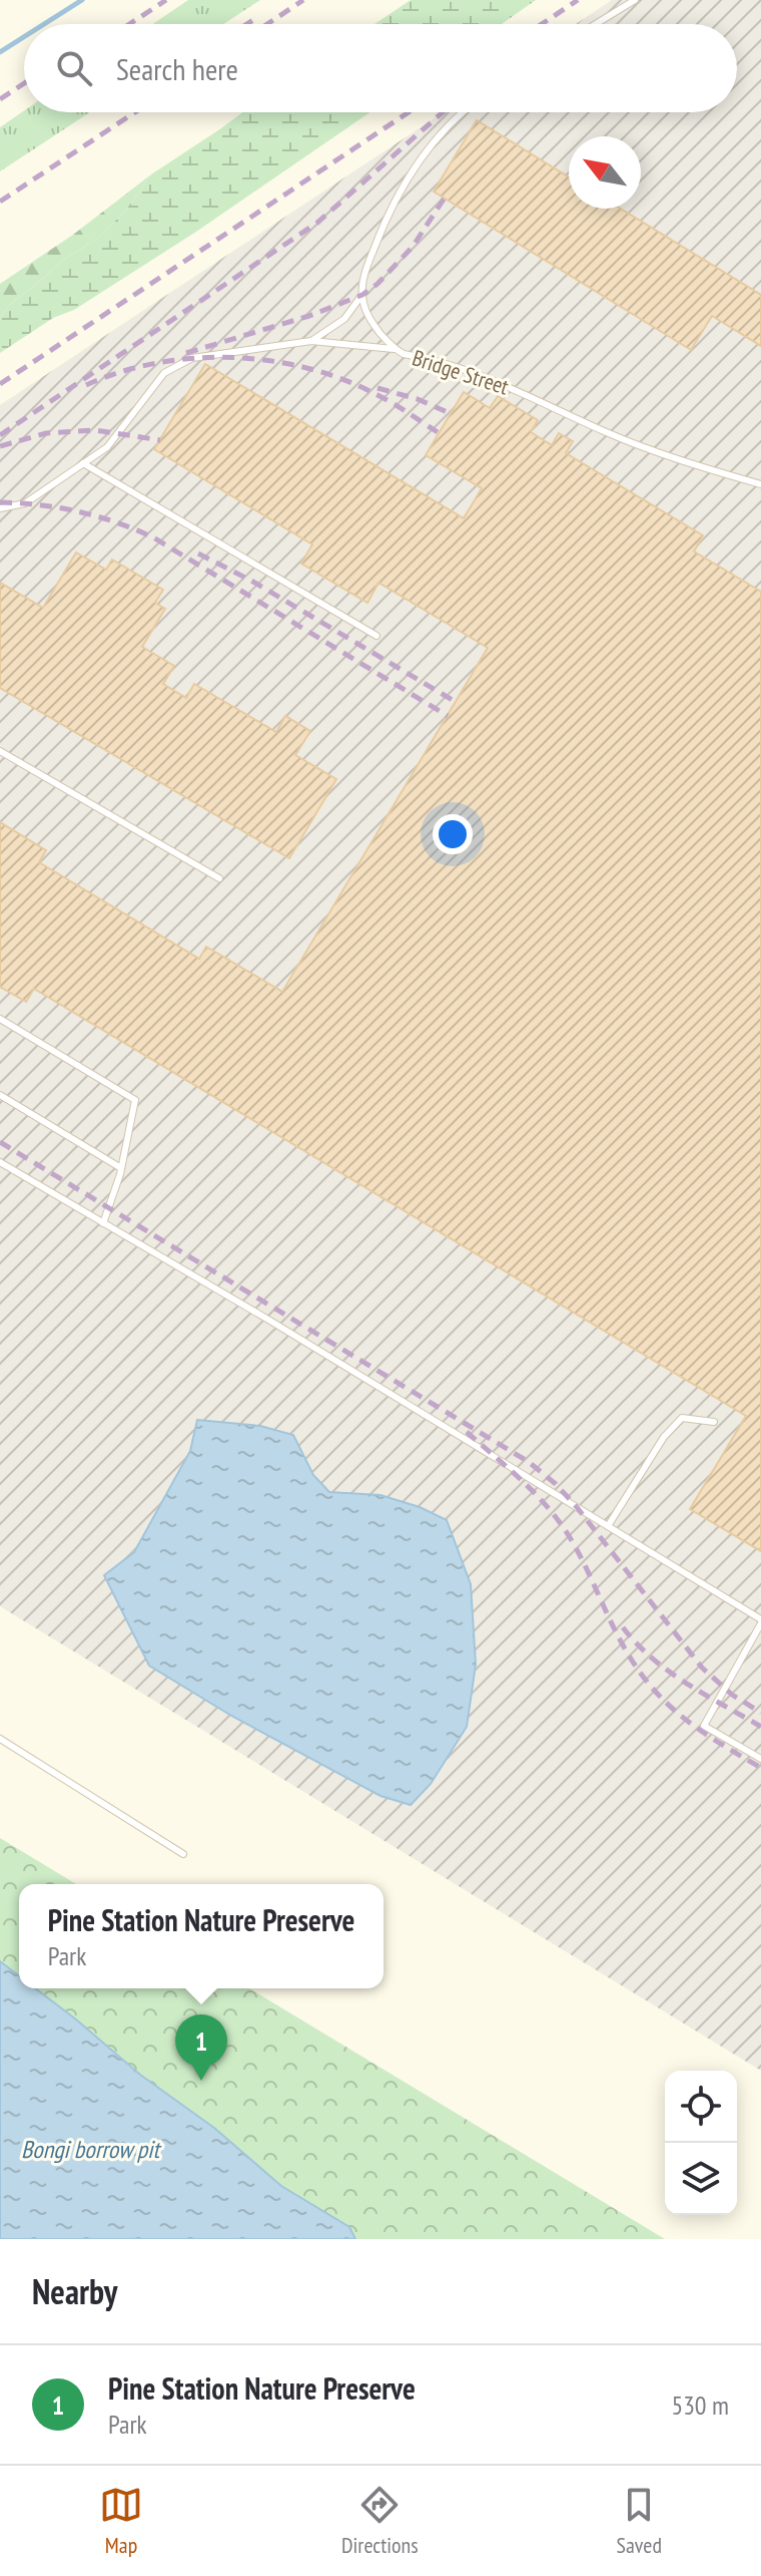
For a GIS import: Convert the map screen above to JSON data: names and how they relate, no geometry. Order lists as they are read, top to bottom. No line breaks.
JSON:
{"streets":{"lane":["Bridge Street"]},"water":["Bongi borrow pit"],"north":"top left","page":{"search":"Search here","popup":["Pine Station Nature Preserve","Park"],"pins":"1","heading":"Nearby","list":[{"mark":"1","name":"Pine Station Nature Preserve","note":"Park","value":"530 m"}],"nav":["Map","Directions","Saved"]}}
